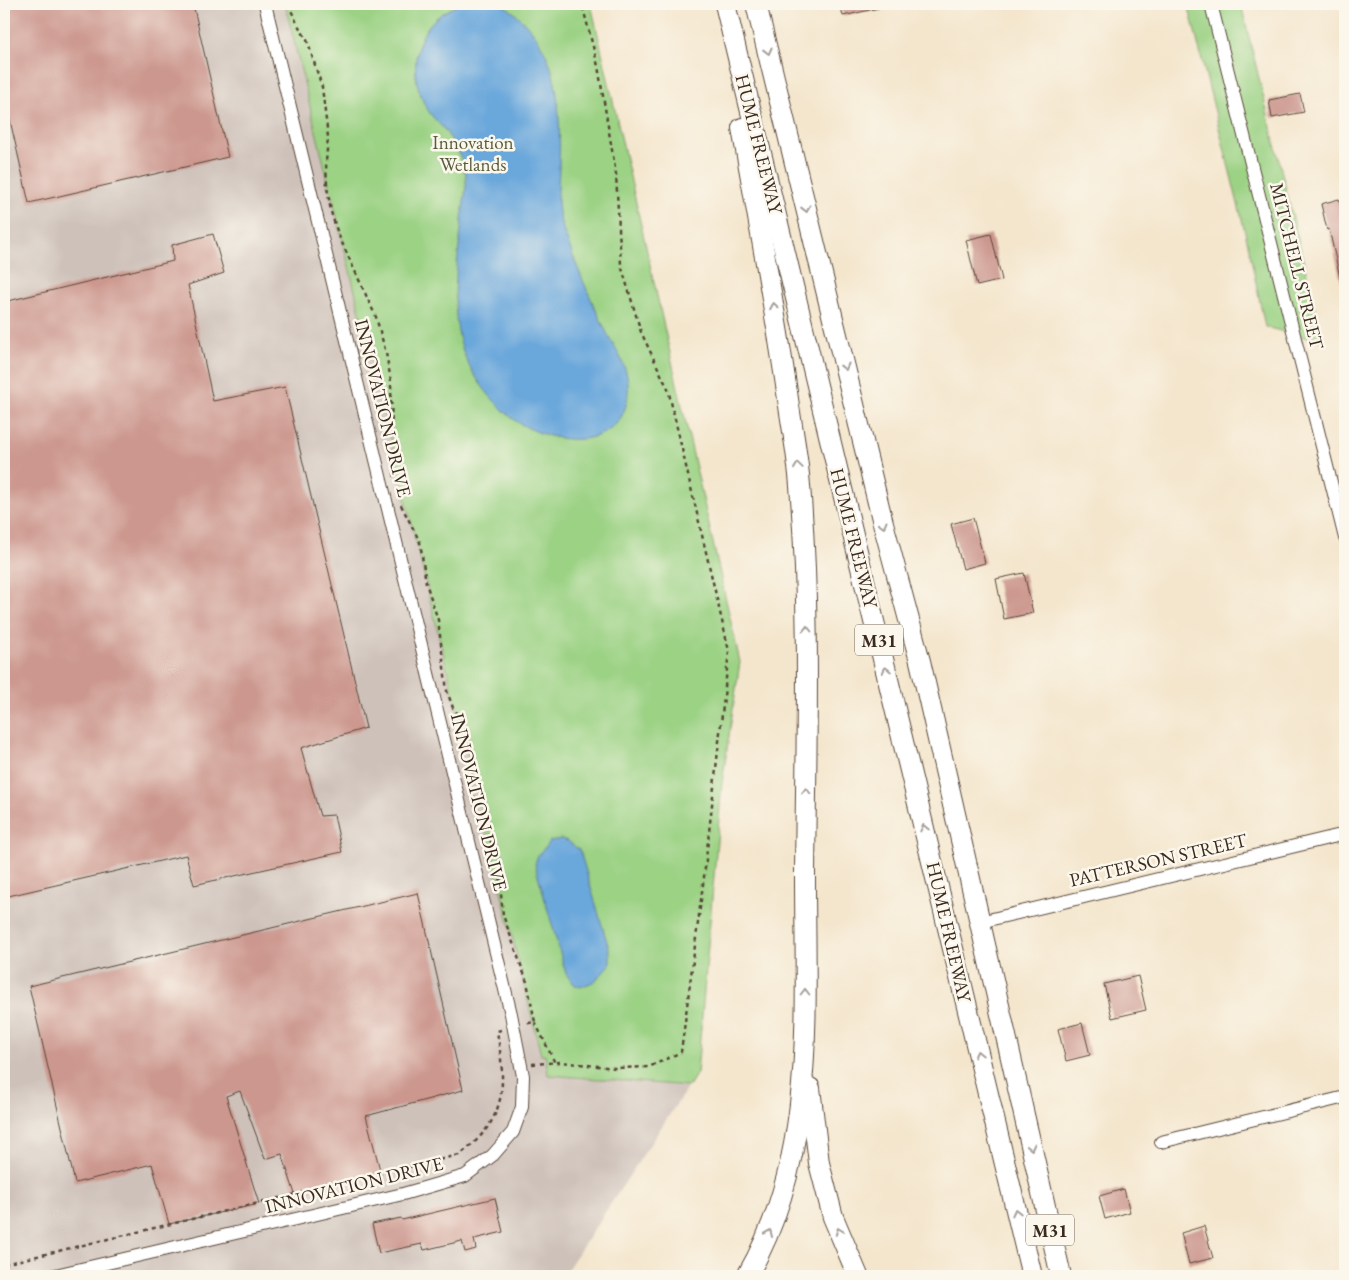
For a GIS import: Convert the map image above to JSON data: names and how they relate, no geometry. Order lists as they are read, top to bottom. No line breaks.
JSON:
{"streets":{"highway":["HUME FREEWAY","M31"],"street":["MITCHELL STREET","INNOVATION DRIVE","PATTERSON STREET"]},"crossings":[["HUME FREEWAY","PATTERSON STREET"]],"parks":["Innovation Wetlands"]}
